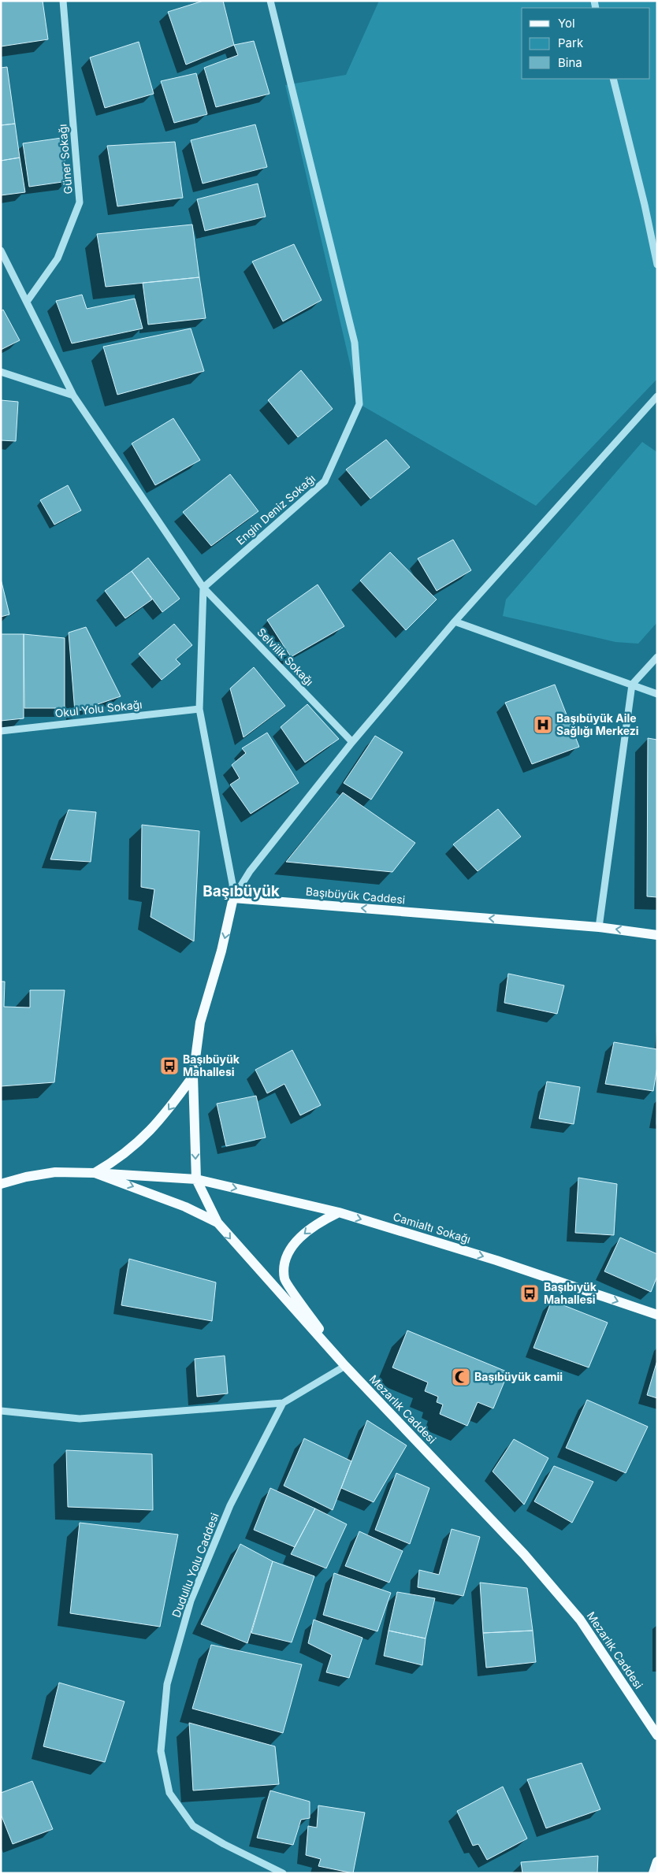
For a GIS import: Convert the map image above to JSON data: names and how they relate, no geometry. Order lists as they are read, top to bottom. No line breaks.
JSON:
{"streets":{"main road":["Başıbüyük Caddesi","Camialtı Sokağı","Mezarlık Caddesi"],"street":["Güner Sokağı","Engin Deniz Sokağı","Selvilik Sokağı","Okul Yolu Sokağı","Dudullu Yolu Caddesi"]},"crossings":[["Güner Sokağı","Selvilik Sokağı"],["Engin Deniz Sokağı","Selvilik Sokağı"],["Camialtı Sokağı","Mezarlık Caddesi"]],"one_way":["Başıbüyük Caddesi","Camialtı Sokağı"],"districts":["Başıbüyük"],"places":{"hospital":["Başıbüyük Aile Sağlığı Merkezi"],"bus stop":["Başıbüyük Mahallesi","Başıbıyük Mahallesi"],"mosque":["Başıbüyük camii"]},"legend":["Yol","Park","Bina"]}
